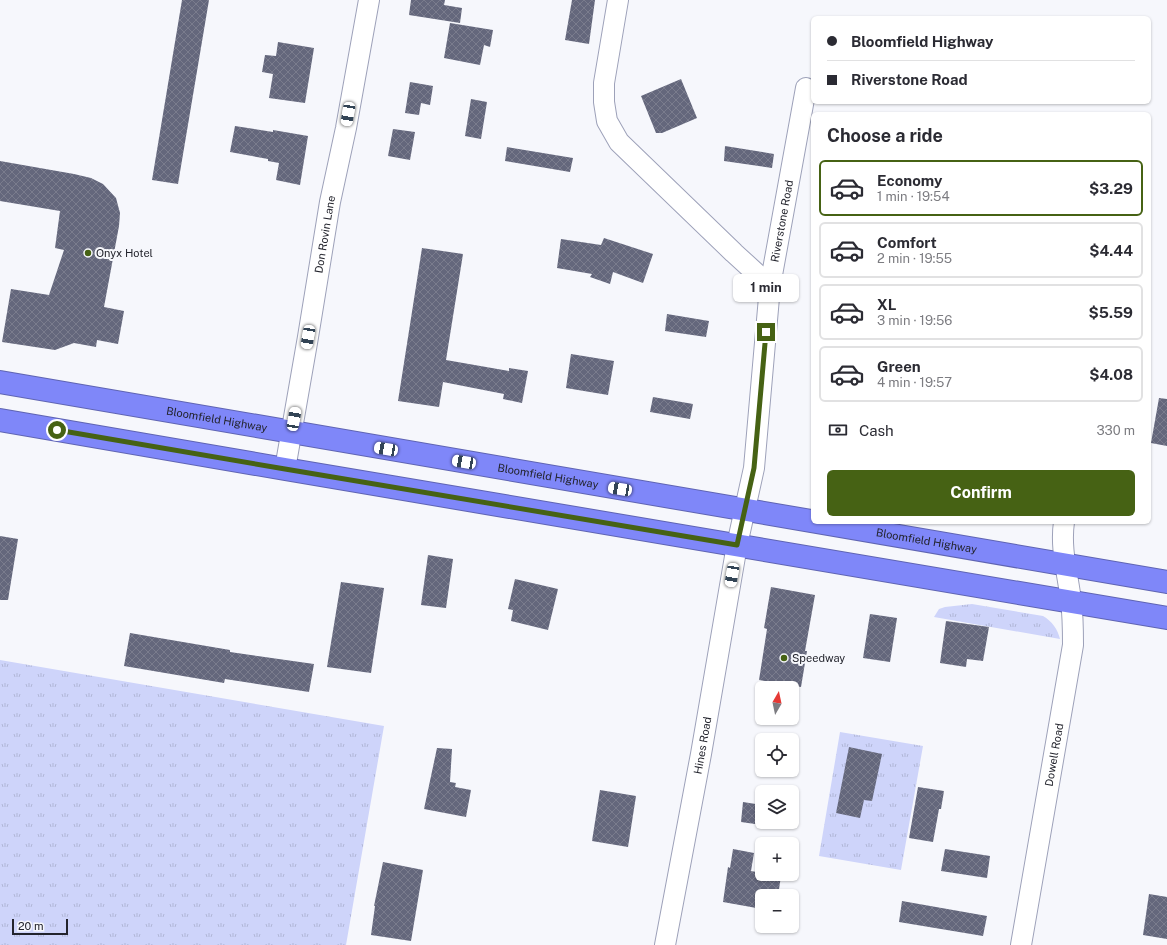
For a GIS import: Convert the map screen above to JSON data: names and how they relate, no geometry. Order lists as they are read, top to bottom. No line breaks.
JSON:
{"streets":{"highway":["Bloomfield Highway"],"street":["Riverstone Road","Don Rovin Lane","Hines Road","Dowell Road"]},"crossings":[["Riverstone Road","Bloomfield Highway"],["Riverstone Road","Hines Road"],["Don Rovin Lane","Bloomfield Highway"],["Bloomfield Highway","Dowell Road"]],"places":["Onyx Hotel","Speedway"],"scale_bar":"20 m","north":"top","page":{"banner":["Bloomfield Highway","Riverstone Road"],"heading":"Choose a ride","list":[{"name":"Economy","note":"1 min · 19:54","value":"$3.29"},{"name":"Comfort","note":"2 min · 19:55","value":"$4.44"},{"name":"XL","note":"3 min · 19:56","value":"$5.59"},{"name":"Green","note":"4 min · 19:57","value":"$4.08"}],"bubble":"1 min","pay":["Cash","330 m"],"buttons":"Confirm","map_buttons":["+","−"],"scale":"20 m"}}
